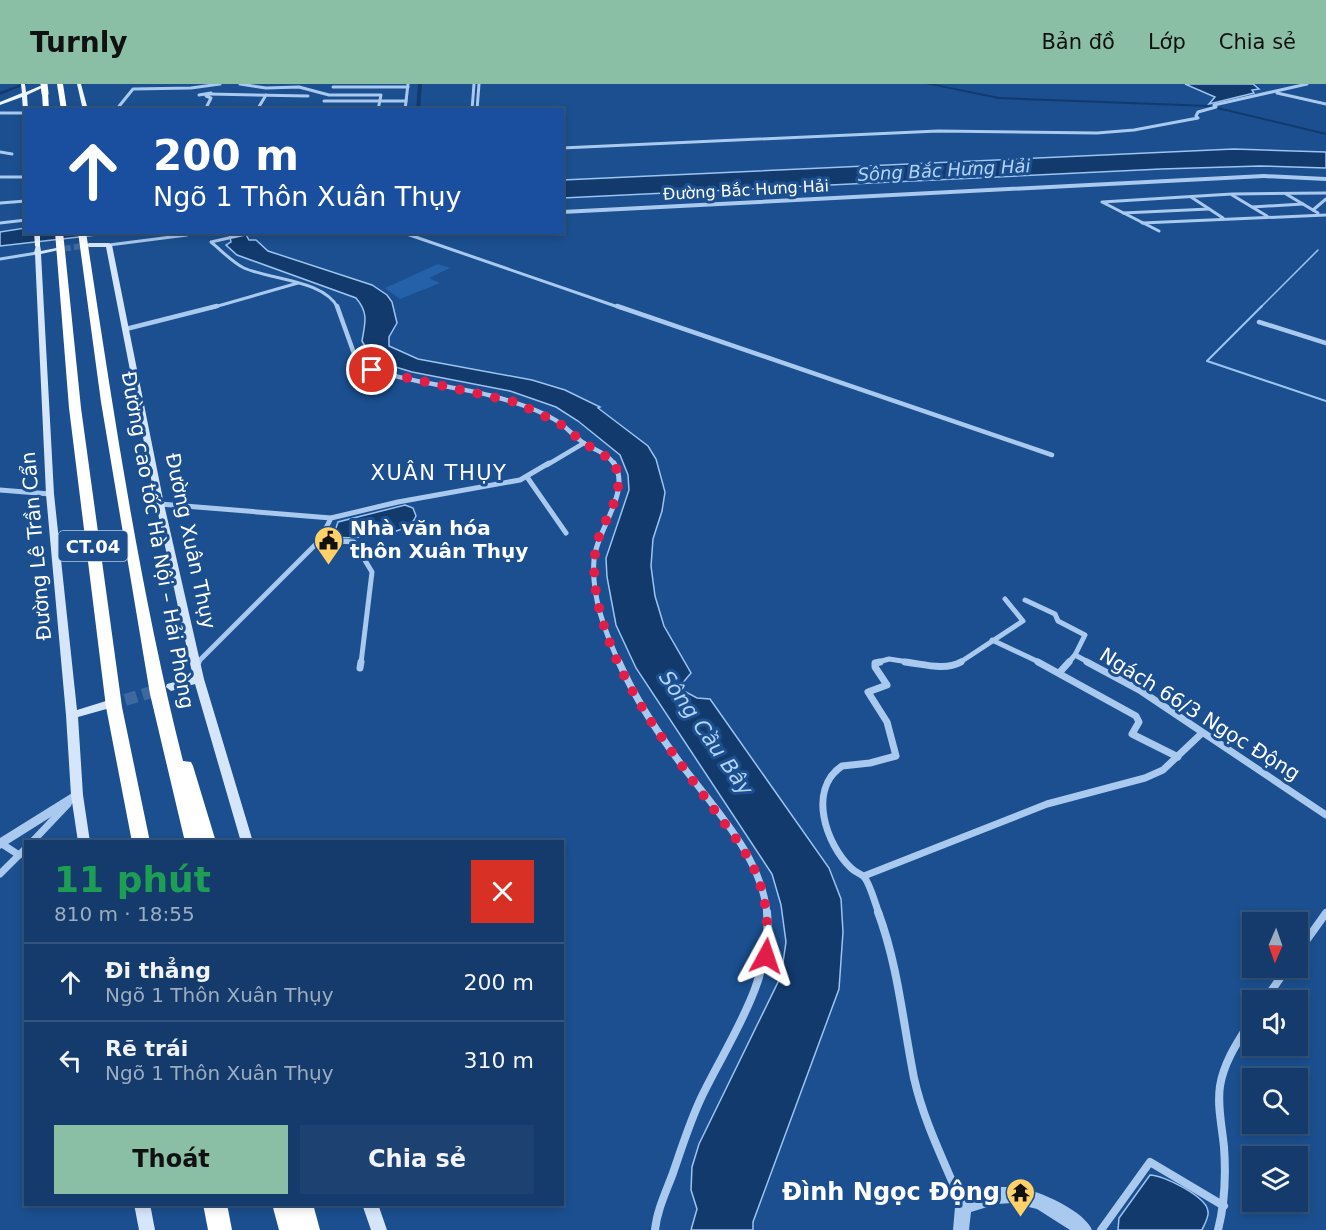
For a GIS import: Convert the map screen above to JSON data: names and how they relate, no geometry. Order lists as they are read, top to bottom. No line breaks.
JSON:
{"streets":{"highway":["Đường cao tốc Hà Nội – Hải Phòng","CT.04"],"main road":["Đường Xuân Thụy","Đường Lê Trần Cẩn"],"street":["Đường Bắc Hưng Hải","Ngách 66/3 Ngọc Động"]},"crossings":[["Đường cao tốc Hà Nội – Hải Phòng","CT.04"]],"districts":["XUÂN THỤY"],"water":["Sông Bắc Hưng Hải","Sông Cầu Bây"],"places":{"public building":["Nhà văn hóa thôn Xuân Thụy"],"temple":["Đình Ngọc Động"]},"north":"bottom","page":{"header":"Turnly","nav":["Bản đồ","Lớp","Chia sẻ"],"turn":["200 m","Ngõ 1 Thôn Xuân Thụy"],"heading":["11 phút","810 m · 18:55"],"list":[{"name":"Đi thẳng","note":"Ngõ 1 Thôn Xuân Thụy","value":"200 m"},{"name":"Rẽ trái","note":"Ngõ 1 Thôn Xuân Thụy","value":"310 m"}],"buttons":["Thoát","Chia sẻ"]}}
